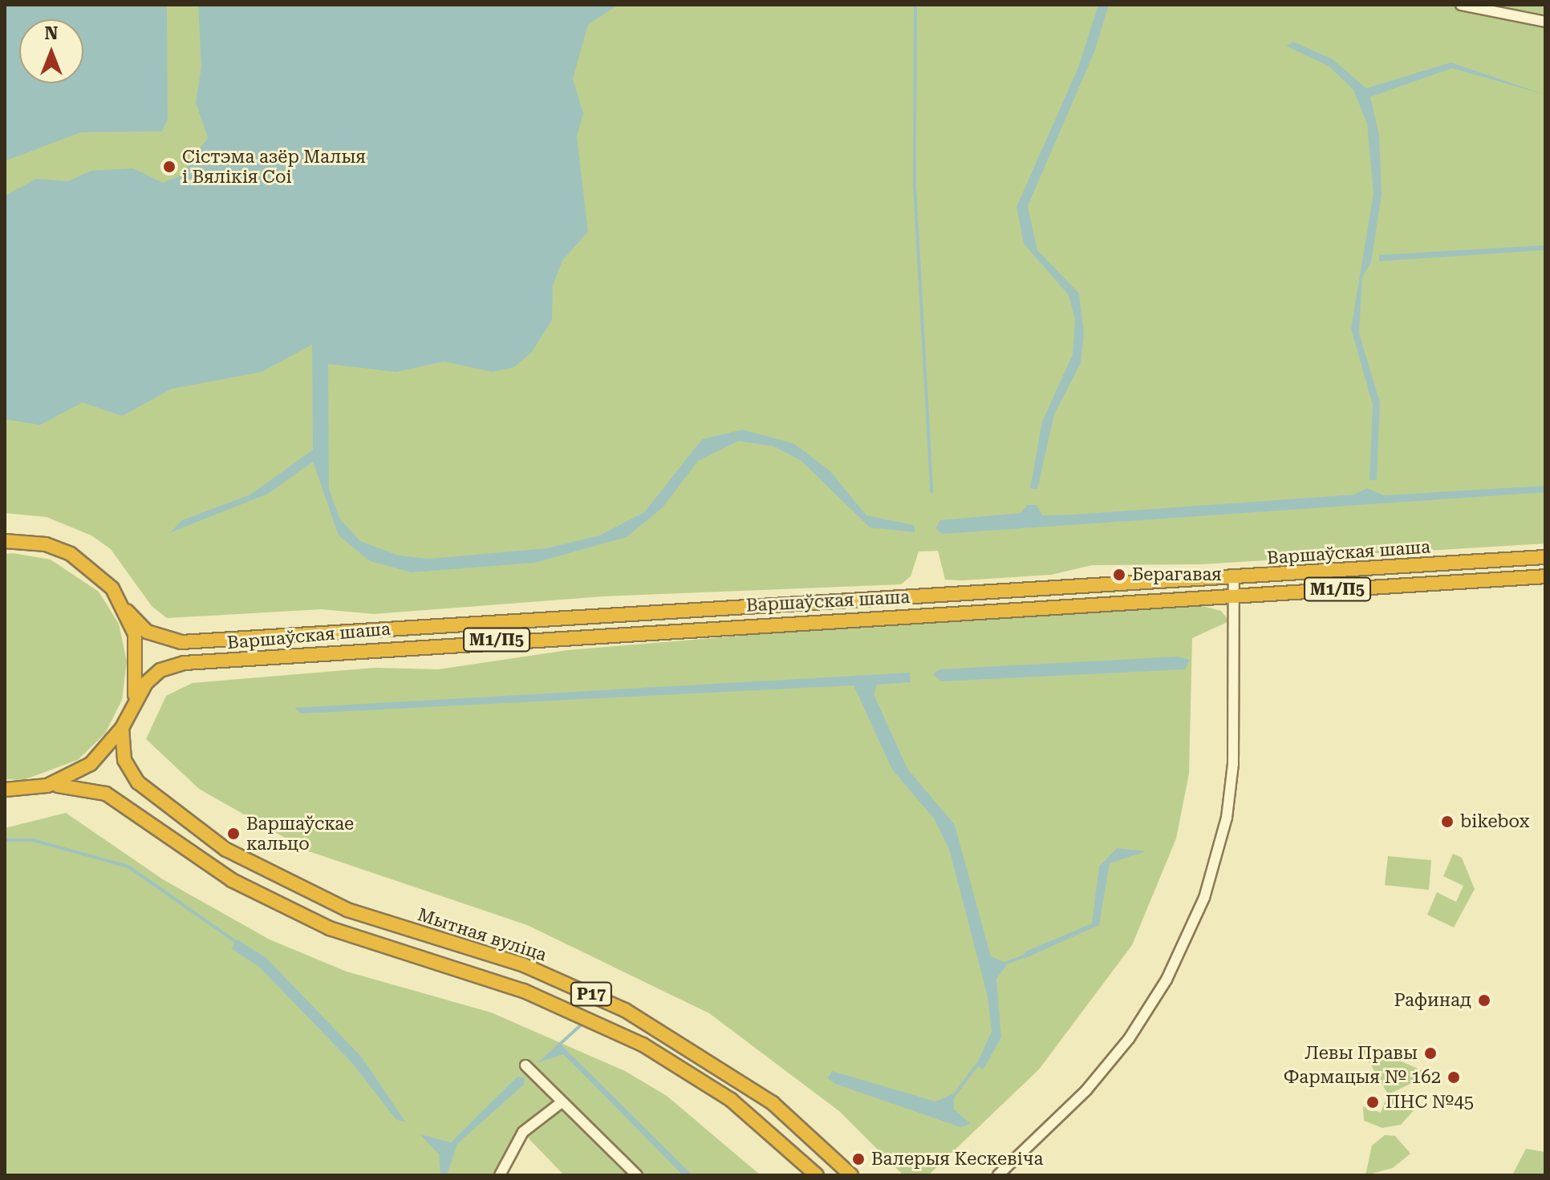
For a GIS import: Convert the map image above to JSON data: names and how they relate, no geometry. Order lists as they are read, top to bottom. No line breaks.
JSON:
{"streets":{"highway":["Варшаўская шаша","М1/П5","Мытная вуліца","Р17"]},"crossings":[["Варшаўская шаша","Мытная вуліца"],["Варшаўская шаша","Р17"]],"places":["Сістэма азёр Малыя і Вялікія Соі","Берагавая","bikebox","Варшаўскае кальцо","Рафинад","Левы Правы","Фармацыя № 162","ПНС №45","Валерыя Кескевіча"],"north":"top"}
